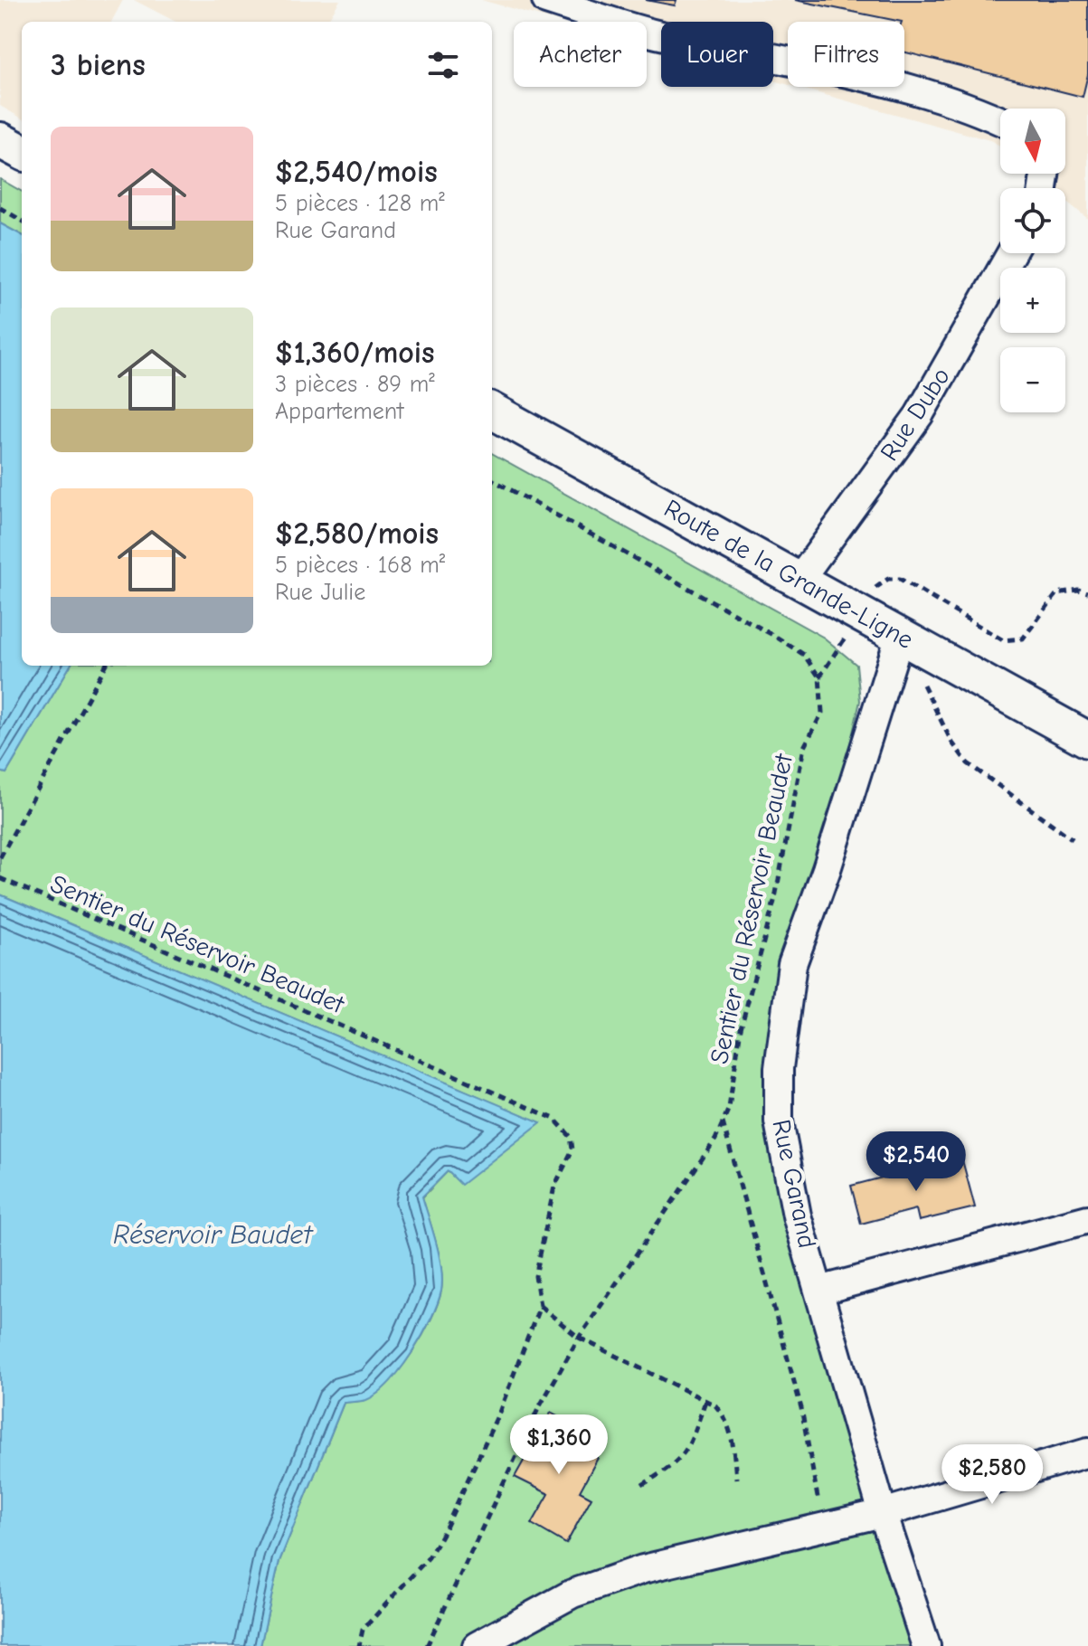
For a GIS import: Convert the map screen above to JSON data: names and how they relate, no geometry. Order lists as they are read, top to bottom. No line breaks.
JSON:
{"streets":{"main road":["Route de la Grande-Ligne"],"street":["Rue Dubo","Rue Garand"],"path":["Sentier du Réservoir Beaudet"]},"crossings":[["Rue Dubo","Route de la Grande-Ligne"],["Route de la Grande-Ligne","Rue Garand"]],"water":["Réservoir Baudet"],"north":"bottom","page":{"chip":["Acheter","Louer","Filtres"],"heading":"3 biens","map_buttons":["+","−"],"list":[{"name":"$2,540/mois","note":"5 pièces · 128 m² · Rue Garand"},{"name":"$1,360/mois","note":"3 pièces · 89 m² · Appartement"},{"name":"$2,580/mois","note":"5 pièces · 168 m² · Rue Julie"}],"price":["$2,540","$1,360","$2,580"]}}
